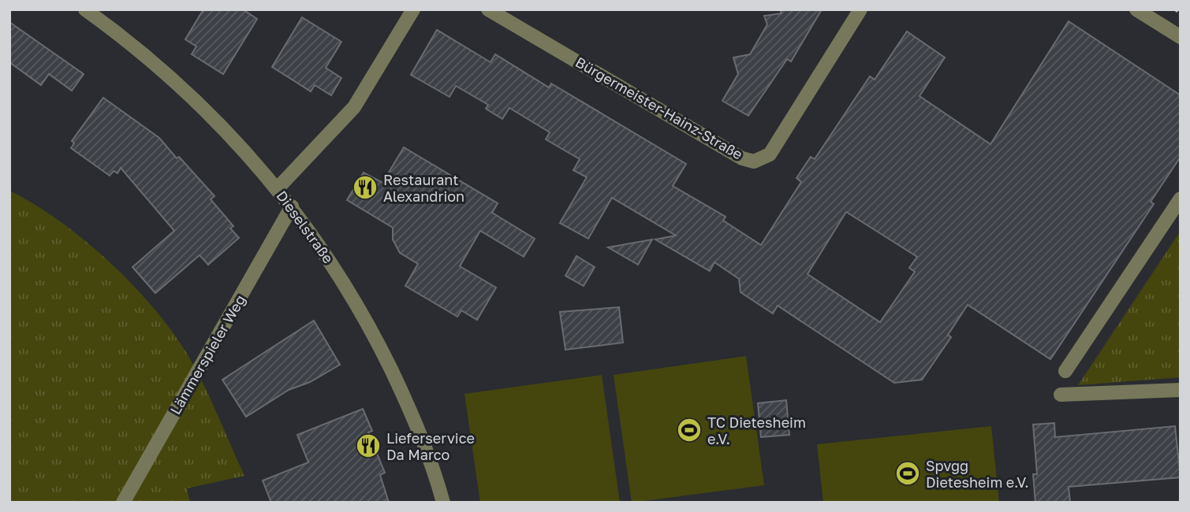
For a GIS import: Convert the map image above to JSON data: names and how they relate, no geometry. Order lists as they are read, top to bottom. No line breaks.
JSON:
{"streets":{"street":["Bürgermeister-Hainz-Straße","Dieselstraße","Lämmerspieler Weg"]},"crossings":[["Dieselstraße","Lämmerspieler Weg"]],"places":{"restaurant":["Restaurant Alexandrion","Lieferservice Da Marco"],"sports":["TC Dietesheim e.V.","Spvgg Dietesheim e.V."]}}
